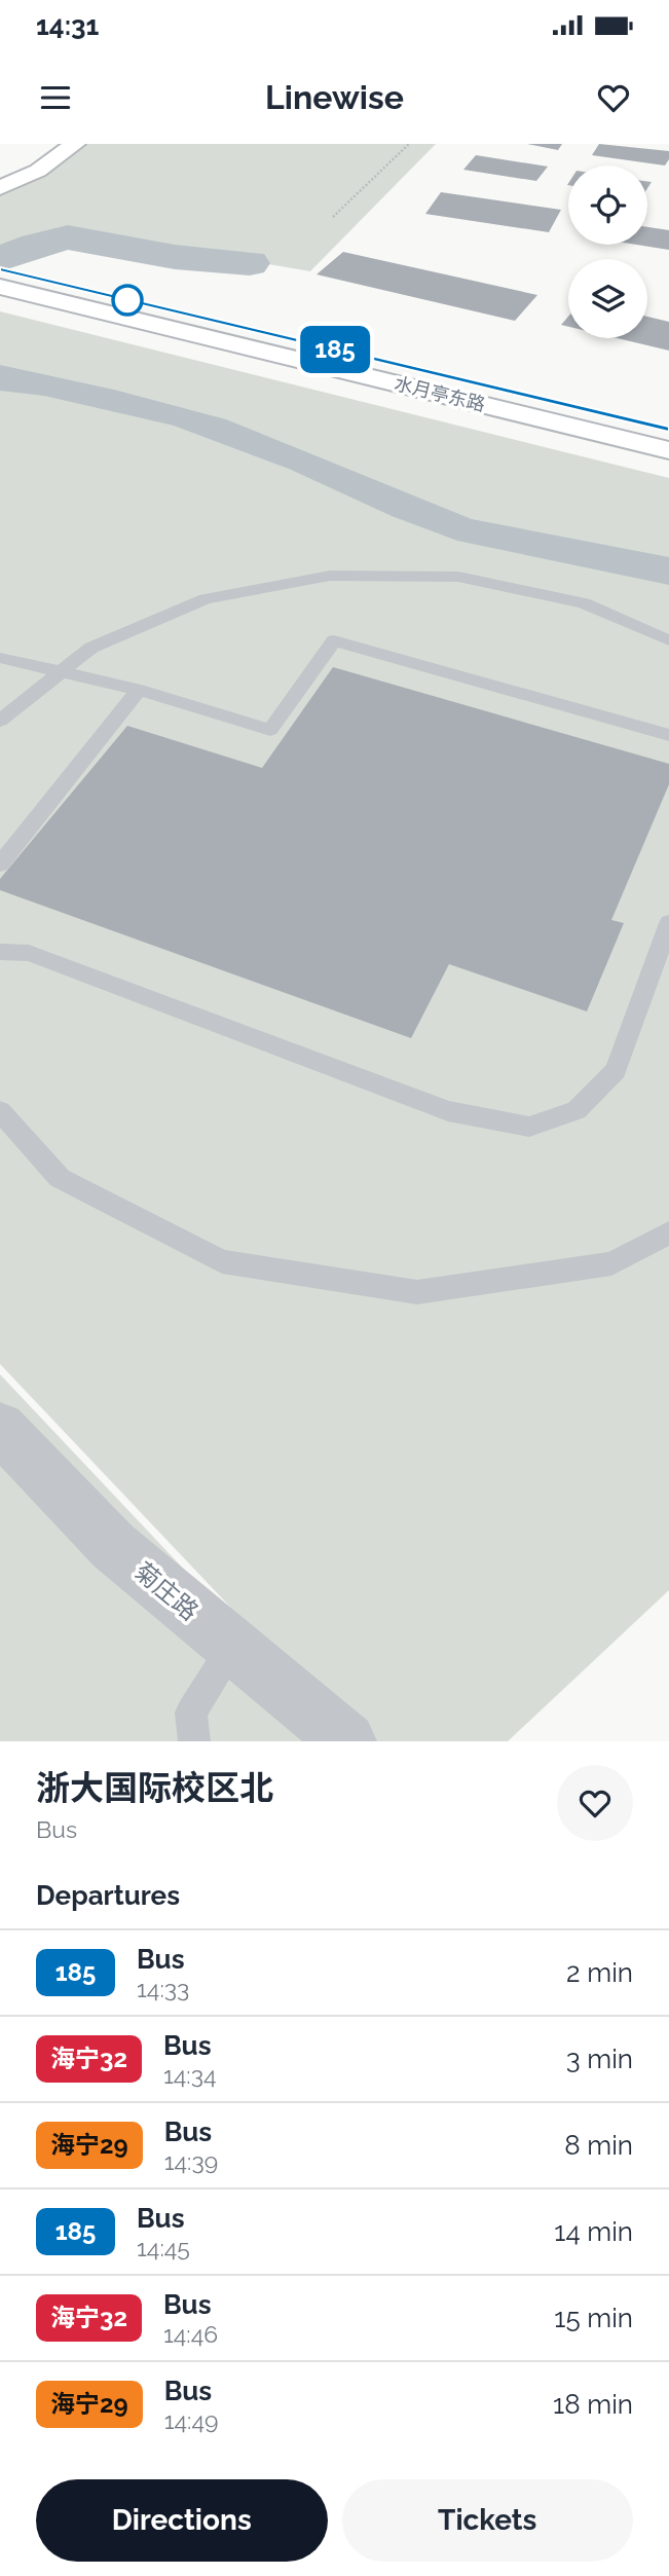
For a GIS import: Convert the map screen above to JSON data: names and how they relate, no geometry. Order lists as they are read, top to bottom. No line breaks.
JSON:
{"streets":{"main road":["水月亭东路"],"street":["菊庄路"]},"lines":["bus line 185"],"page":{"status":"14:31","header":"Linewise","on_map":"185","heading":[["浙大国际校区北","Bus"],"Departures"],"list":[{"mark":"185","name":"Bus","note":"14:33","value":"2 min"},{"mark":"海宁32","name":"Bus","note":"14:34","value":"3 min"},{"mark":"海宁29","name":"Bus","note":"14:39","value":"8 min"},{"mark":"185","name":"Bus","note":"14:45","value":"14 min"},{"mark":"海宁32","name":"Bus","note":"14:46","value":"15 min"},{"mark":"海宁29","name":"Bus","note":"14:49","value":"18 min"}],"buttons":["Directions","Tickets"]}}
